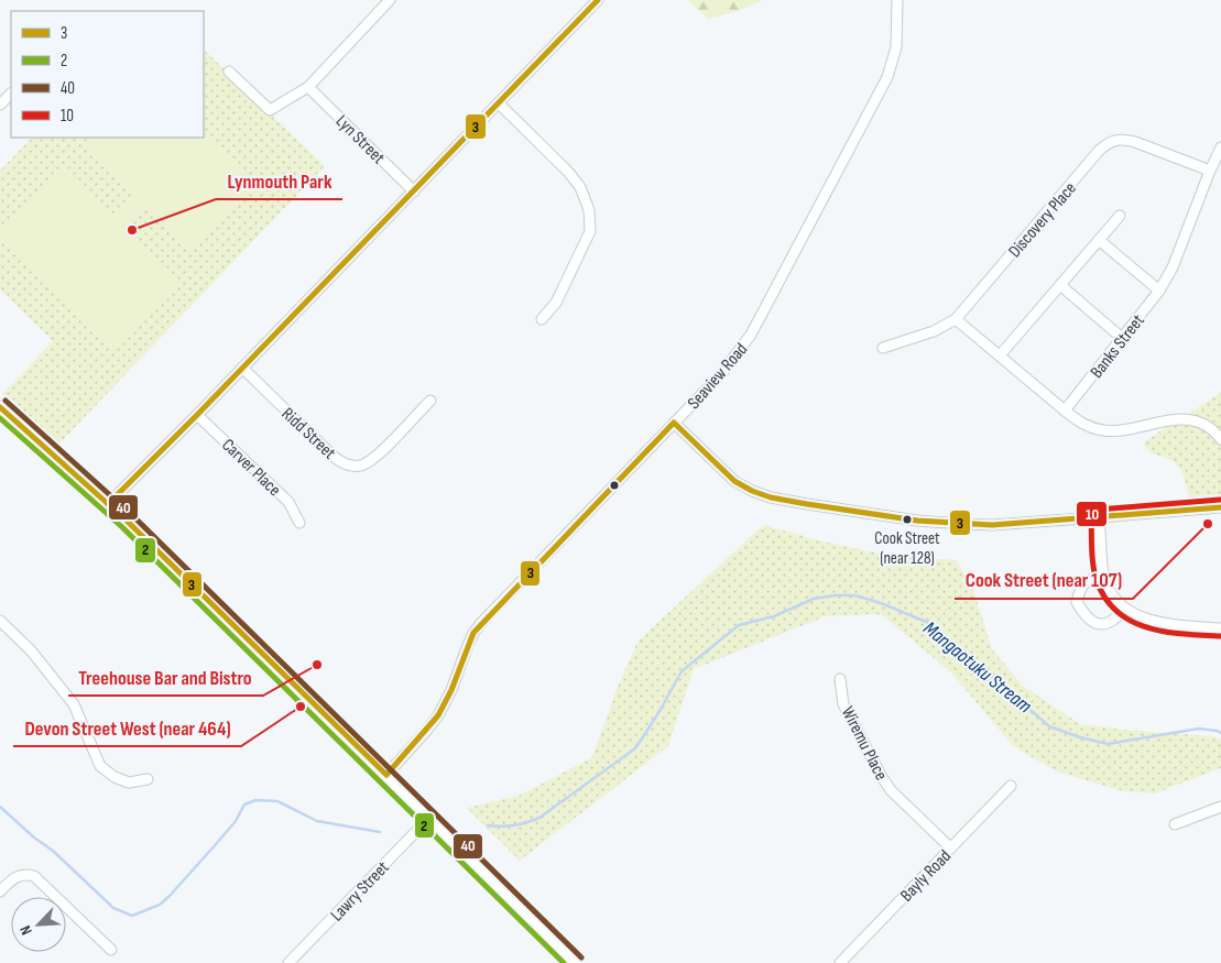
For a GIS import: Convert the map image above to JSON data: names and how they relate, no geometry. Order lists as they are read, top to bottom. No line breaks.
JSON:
{"streets":{"street":["Lyn Street","Discovery Place","Banks Street","Seaview Road","Ridd Street","Carver Place","Wiremu Place","Bayly Road","Lawry Street"]},"crossings":[["Discovery Place","Banks Street"],["Wiremu Place","Bayly Road"]],"water":["Mangaotuku Stream"],"places":["Lynmouth Park","Cook Street (near 128)","Cook Street (near 107)","Treehouse Bar and Bistro","Devon Street West (near 464)"],"lines":["transit line 3","transit line 40","transit line 2","transit line 10"],"legend":["3","2","40","10"],"north":"bottom left"}
